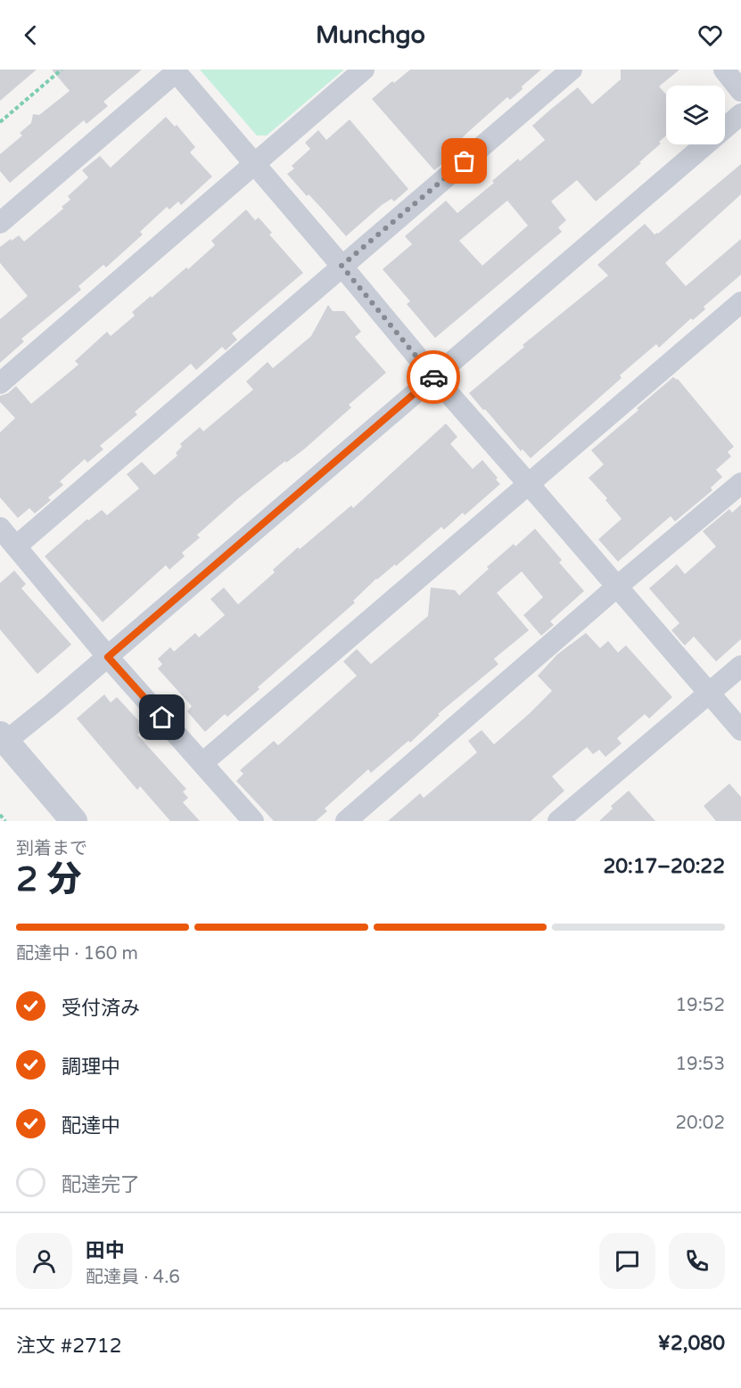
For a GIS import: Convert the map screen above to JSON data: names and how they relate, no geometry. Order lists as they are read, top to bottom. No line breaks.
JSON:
{"page":{"header":"Munchgo","heading":["2 分","到着まで","20:17–20:22"],"panel":["田中","配達員 · 4.6","注文 #2712","¥2,080"],"bar":"配達中 · 160 m","list":[["受付済み","19:52"],["調理中","19:53"],["配達中","20:02"],"配達完了"]}}
